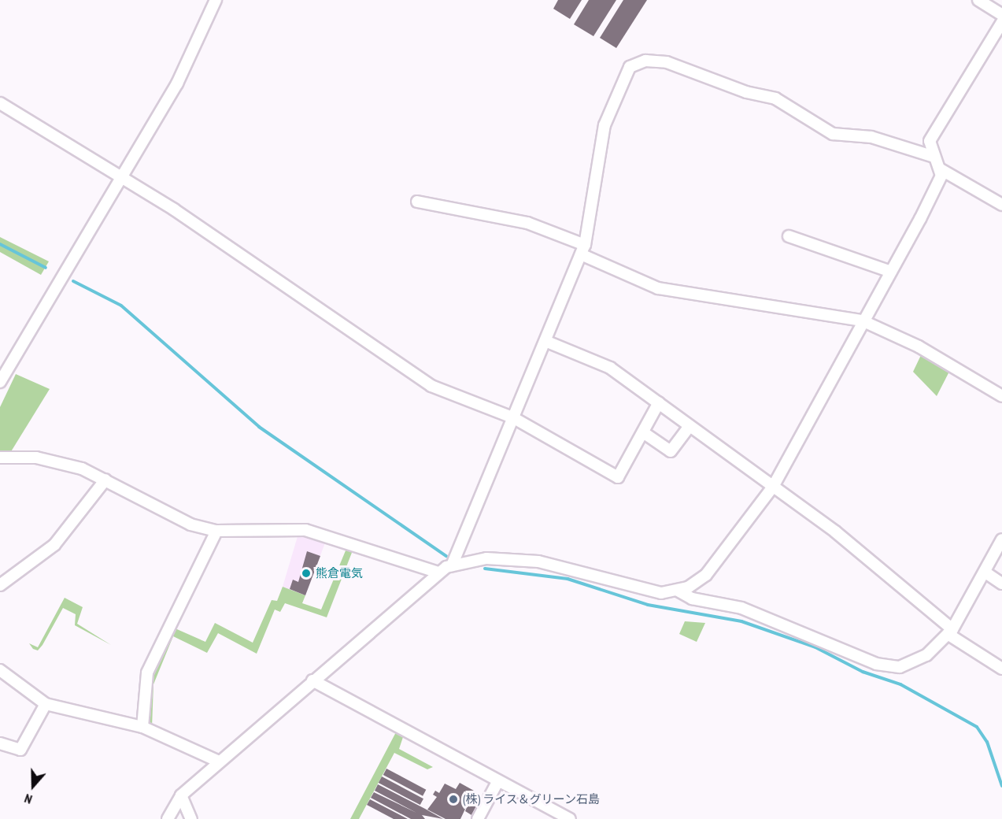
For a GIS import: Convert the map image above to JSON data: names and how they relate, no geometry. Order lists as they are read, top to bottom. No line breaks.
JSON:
{"places":["熊倉電気","(株) ライス＆グリーン石島"],"north":"bottom"}
